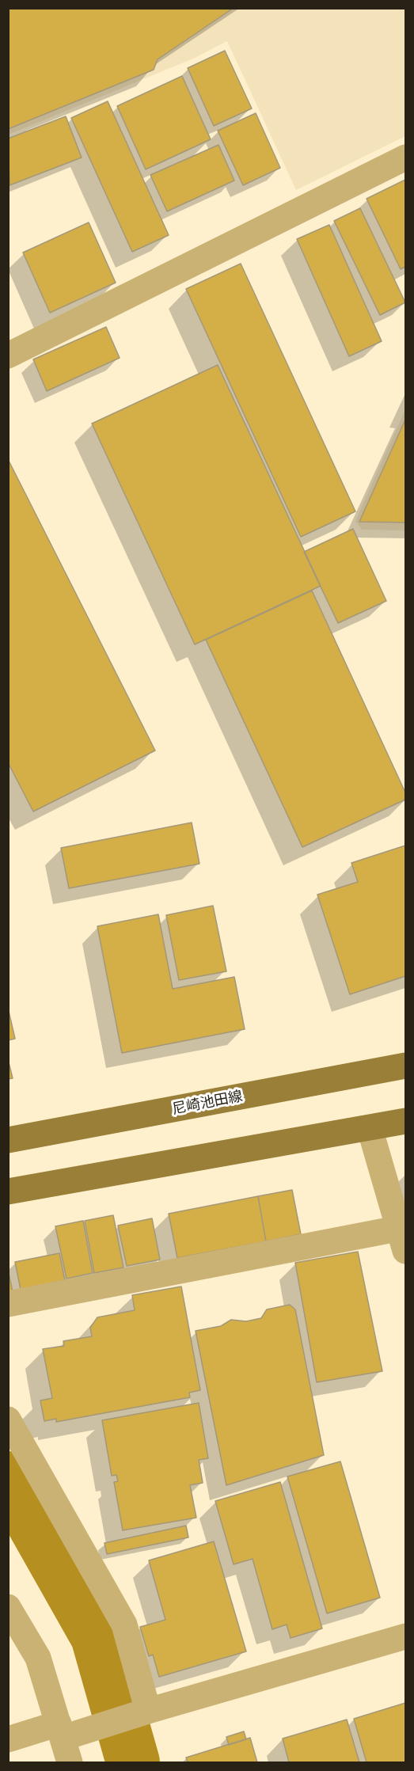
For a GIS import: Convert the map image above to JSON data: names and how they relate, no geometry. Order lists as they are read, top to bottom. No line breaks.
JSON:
{"streets":{"main road":["尼崎池田線"]}}
